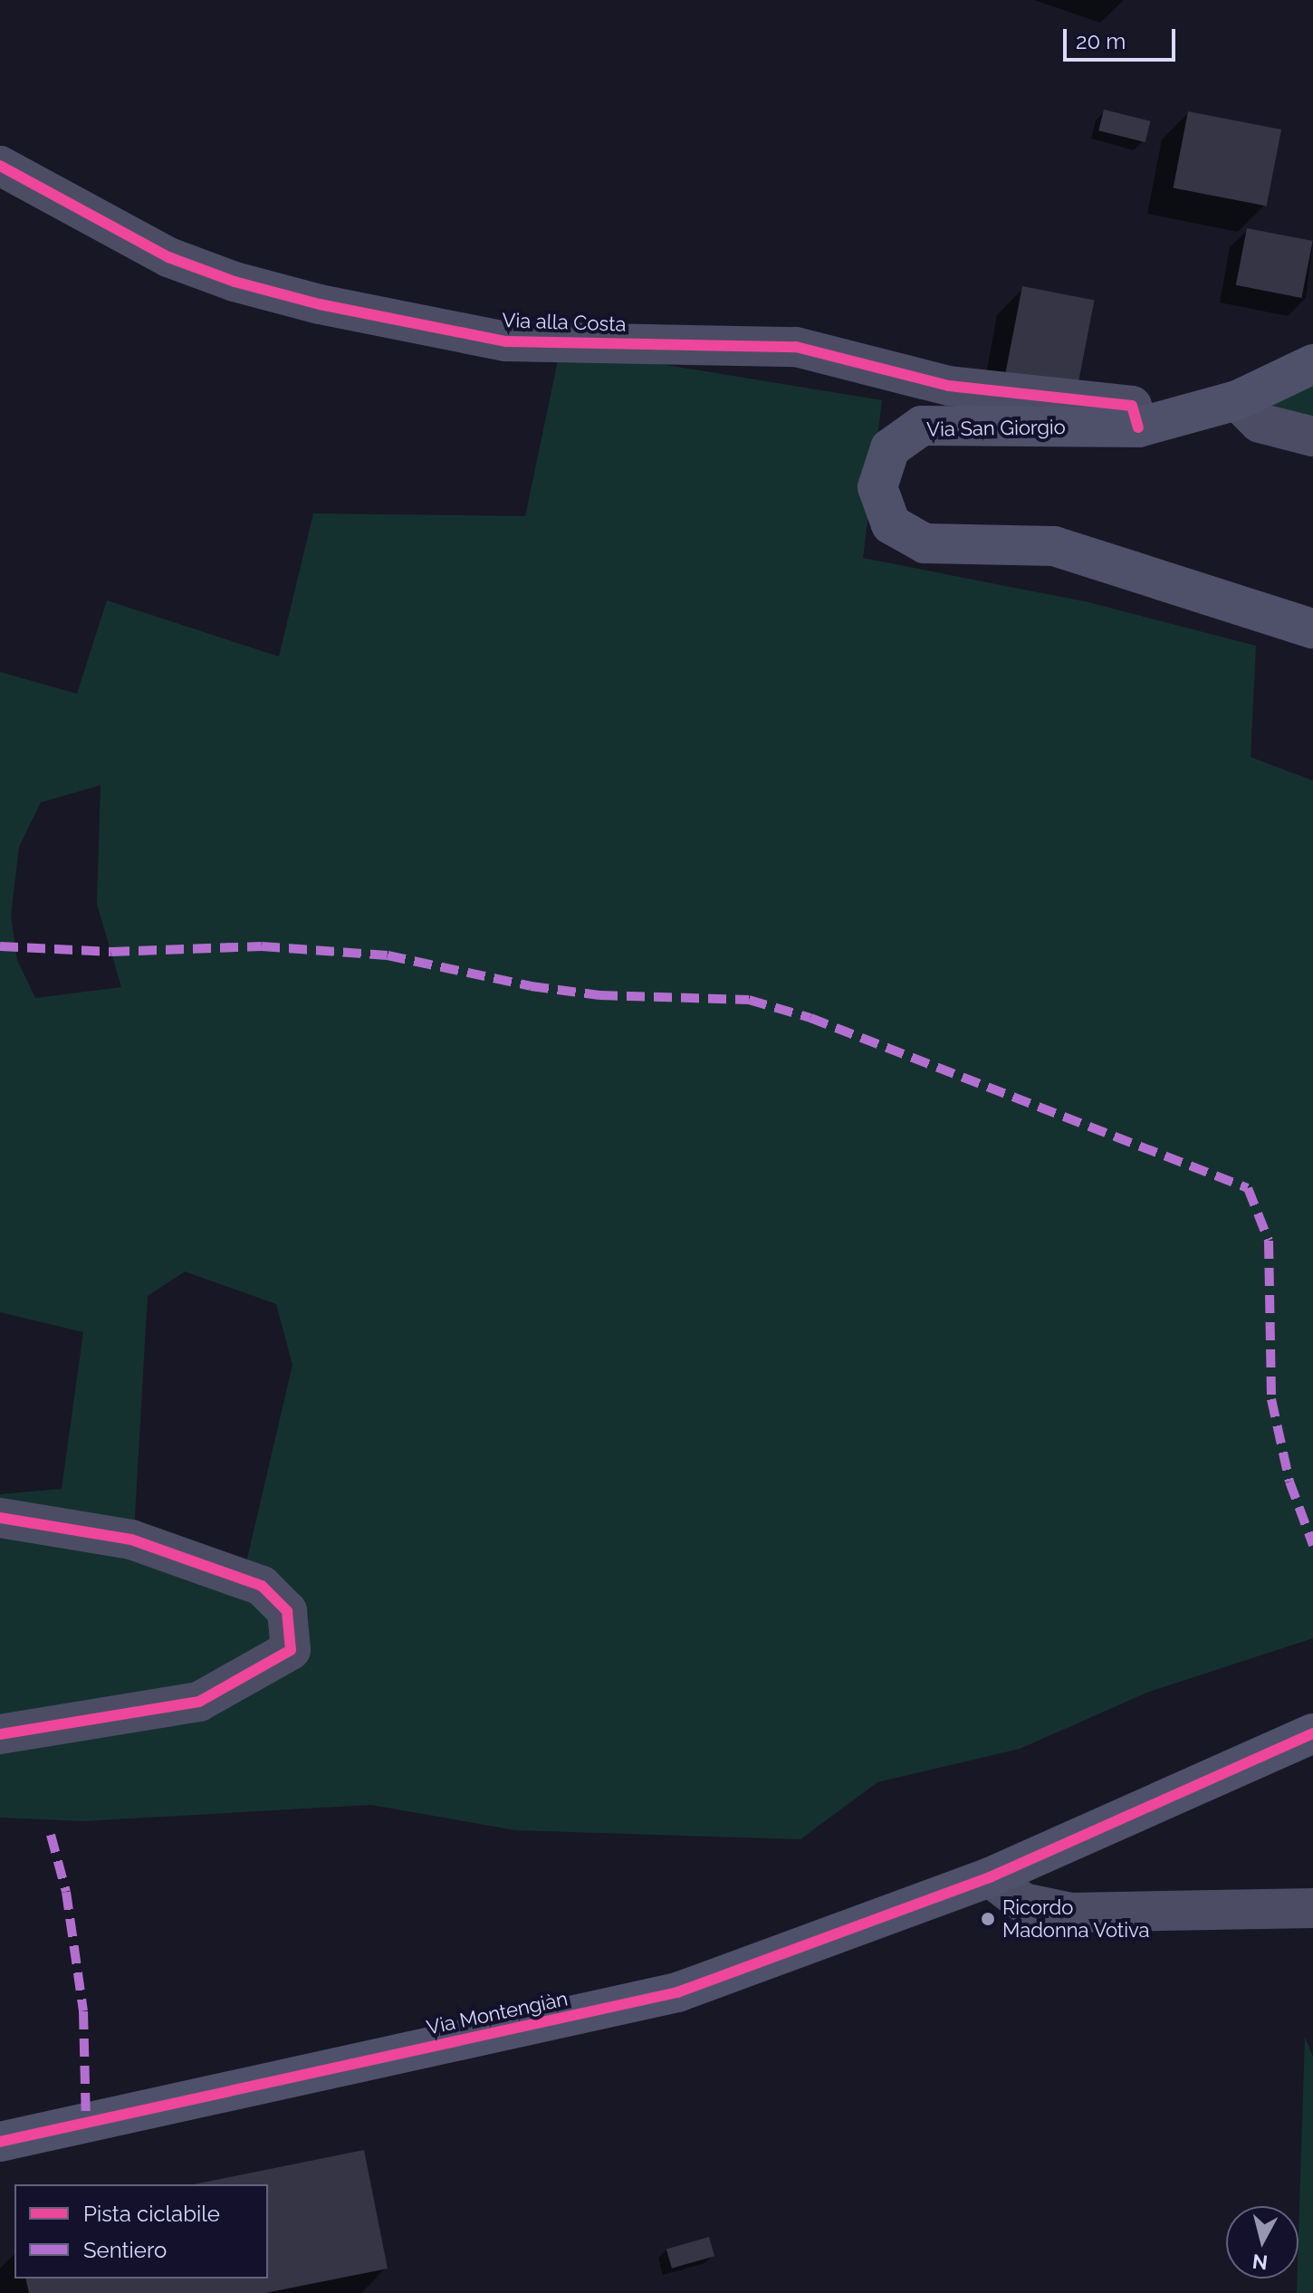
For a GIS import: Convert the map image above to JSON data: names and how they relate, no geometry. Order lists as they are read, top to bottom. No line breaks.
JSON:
{"streets":{"street":["Via alla Costa","Via San Giorgio","Via Montengiàn"]},"crossings":[["Via alla Costa","Via San Giorgio"]],"places":["Ricordo Madonna Votiva"],"legend":["Pista ciclabile","Sentiero"],"scale_bar":"20 m","north":"bottom"}
